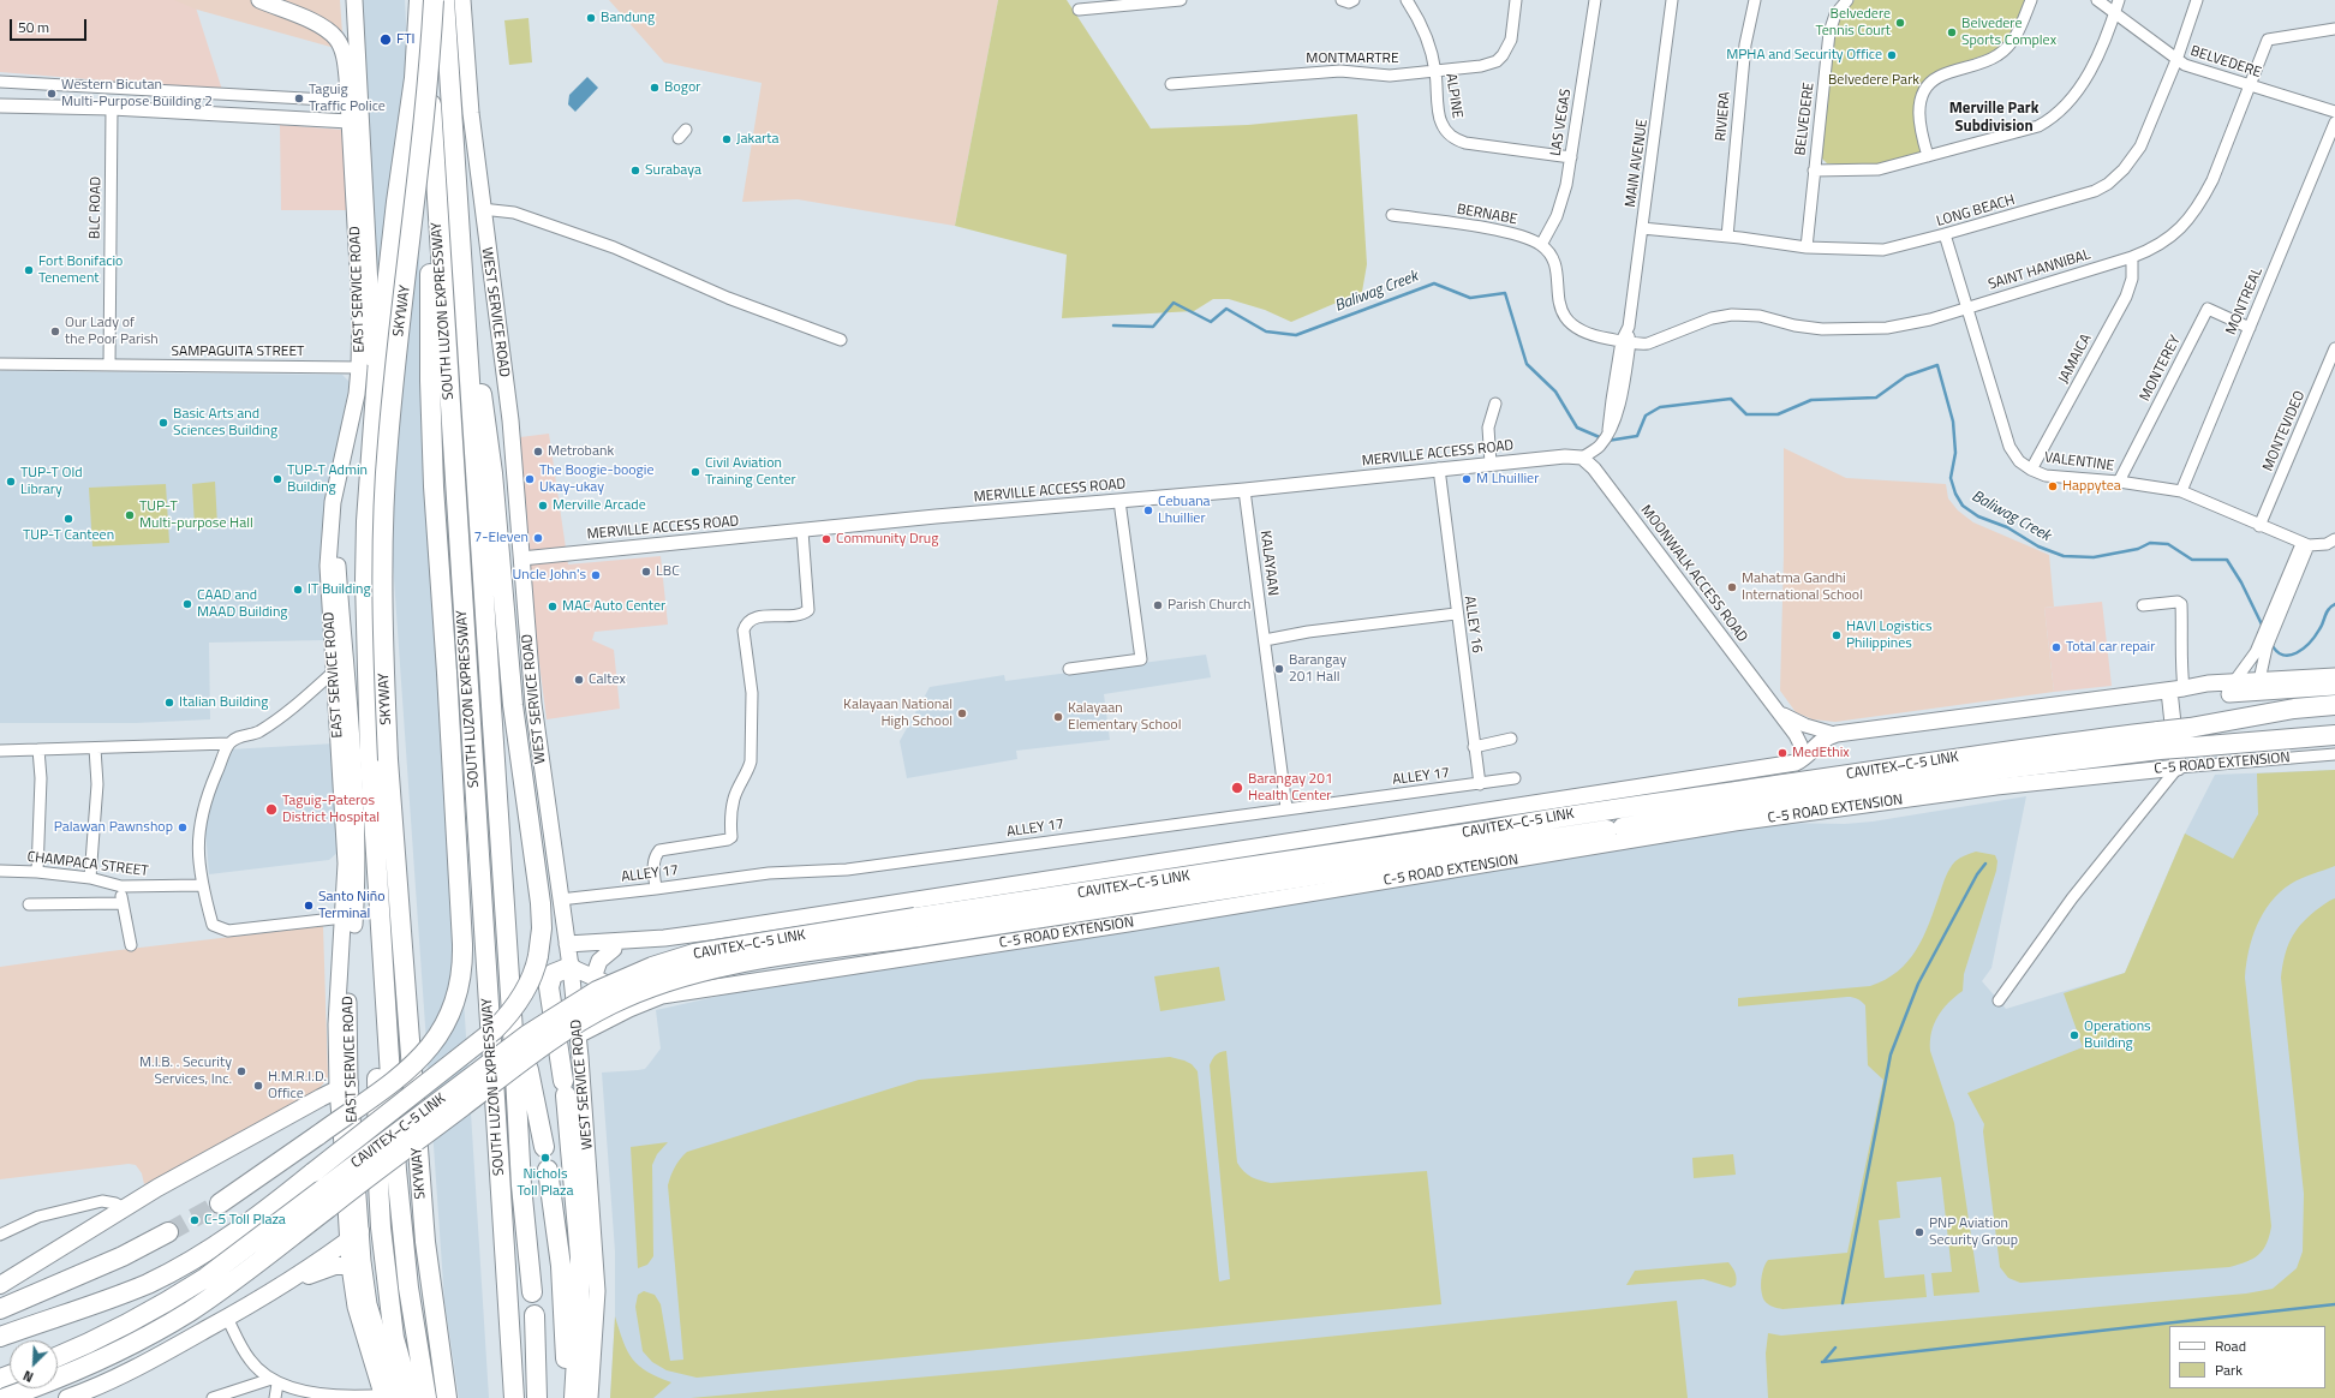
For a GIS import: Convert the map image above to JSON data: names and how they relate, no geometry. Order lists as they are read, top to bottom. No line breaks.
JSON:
{"streets":{"highway":["SKYWAY","SOUTH LUZON EXPRESSWAY","CAVITEX–C-5 LINK"],"main road":["EAST SERVICE ROAD","WEST SERVICE ROAD","C-5 ROAD EXTENSION"],"street":["MONTMARTRE","BELVEDERE","ALPINE","RIVIERA","LAS VEGAS","MAIN AVENUE","BLC ROAD","LONG BEACH","BERNABE","SAINT HANNIBAL","MONTREAL","SAMPAGUITA STREET","JAMAICA","MONTEREY","MONTEVIDEO","MERVILLE ACCESS ROAD","VALENTINE","KALAYAAN","MOONWALK ACCESS ROAD","ALLEY 16","ALLEY 17","CHAMPACA STREET"]},"crossings":[["MONTMARTRE","ALPINE"],["BELVEDERE","LONG BEACH"],["BELVEDERE","SAINT HANNIBAL"],["ALPINE","LAS VEGAS"],["RIVIERA","LONG BEACH"],["LAS VEGAS","BERNABE"],["MAIN AVENUE","LONG BEACH"],["MAIN AVENUE","SAINT HANNIBAL"],["MAIN AVENUE","MERVILLE ACCESS ROAD"],["MAIN AVENUE","MOONWALK ACCESS ROAD"],["BLC ROAD","SAMPAGUITA STREET"],["LONG BEACH","VALENTINE"],["SAINT HANNIBAL","JAMAICA"],["SAINT HANNIBAL","VALENTINE"],["EAST SERVICE ROAD","SKYWAY"],["EAST SERVICE ROAD","SAMPAGUITA STREET"],["MONTREAL","MONTEREY"],["MONTREAL","VALENTINE"],["WEST SERVICE ROAD","MERVILLE ACCESS ROAD"],["WEST SERVICE ROAD","C-5 ROAD EXTENSION"],["WEST SERVICE ROAD","ALLEY 17"],["JAMAICA","VALENTINE"],["MONTEREY","VALENTINE"],["MONTEVIDEO","VALENTINE"],["MERVILLE ACCESS ROAD","KALAYAAN"],["MERVILLE ACCESS ROAD","MOONWALK ACCESS ROAD"],["MERVILLE ACCESS ROAD","ALLEY 16"],["KALAYAAN","ALLEY 17"],["ALLEY 16","ALLEY 17"]],"districts":["Merville Park Subdivision"],"water":["Baliwag Creek"],"parks":["Belvedere Park"],"places":["Bandung","Belvedere Tennis Court","Belvedere Sports Complex","FTI","MPHA and Security Office","Bogor","Western Bicutan Multi-Purpose Building 2","Taguig Traffic Police","Jakarta","Surabaya","Fort Bonifacio Tenement","Our Lady of the Poor Parish","Basic Arts and Sciences Building","Metrobank","Civil Aviation Training Center","TUP-T Admin Building","The Boogie-boogie Ukay-ukay","M Lhuillier","TUP-T Old Library","Happytea","Merville Arcade","Cebuana Lhuillier","TUP-T Multi-purpose Hall","TUP-T Canteen","7-Eleven","Community Drug","LBC","Uncle John's","Mahatma Gandhi International School","IT Building","CAAD and MAAD Building","Parish Church","MAC Auto Center","HAVI Logistics Philippines","Total car repair","Barangay 201 Hall","Caltex","Italian Building","Kalayaan National High School","Kalayaan Elementary School","MedEthix","Barangay 201 Health Center","Taguig-Pateros District Hospital","Palawan Pawnshop","Santo Niño Terminal","Operations Building","M.I.B. . Security Services, Inc.","H.M.R.I.D. Office","Nichols Toll Plaza","C-5 Toll Plaza","PNP Aviation Security Group"],"legend":["Road","Park"],"scale_bar":"50 m","north":"bottom left"}
